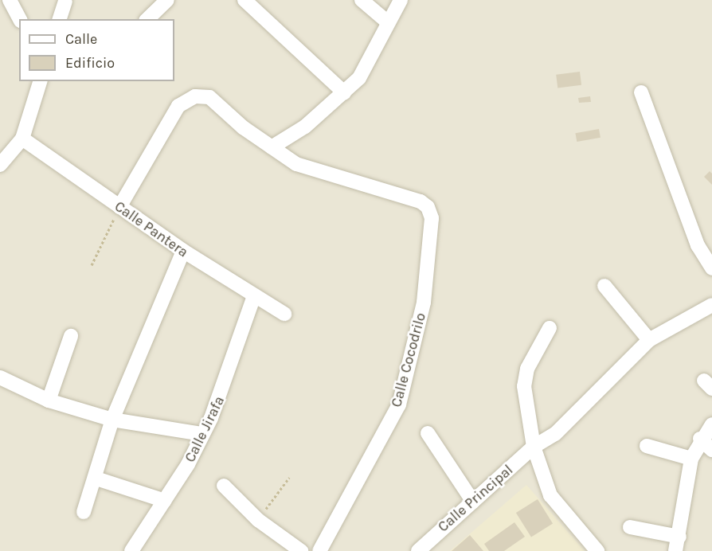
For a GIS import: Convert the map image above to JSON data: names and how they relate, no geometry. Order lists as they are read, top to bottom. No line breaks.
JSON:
{"streets":{"street":["Calle Pantera","Calle Cocodrilo","Calle Jirafa","Calle Principal"]},"crossings":[["Calle Pantera","Calle Jirafa"]],"legend":["Calle","Edificio"]}
